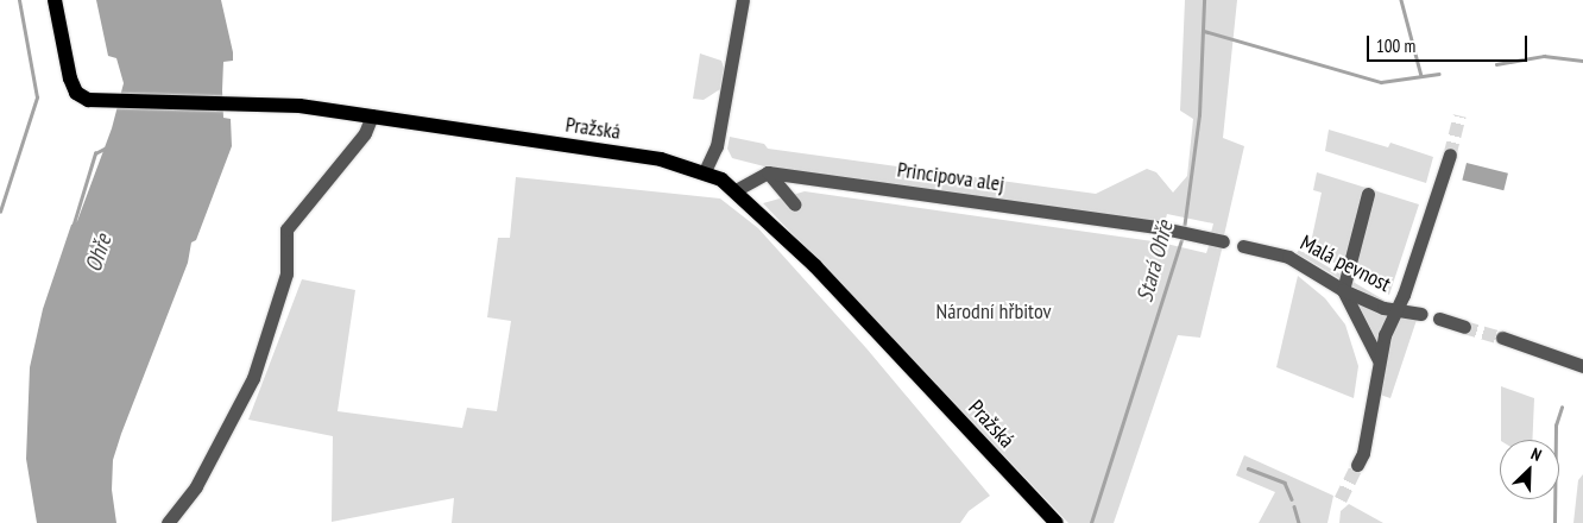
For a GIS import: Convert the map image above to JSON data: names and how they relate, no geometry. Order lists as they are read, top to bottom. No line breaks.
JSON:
{"streets":{"main road":["Pražská"],"street":["Principova alej","Malá pevnost"]},"water":["Ohře","Stará Ohře"],"parks":["Národní hřbitov"],"scale_bar":"100 m","north":"top right"}
